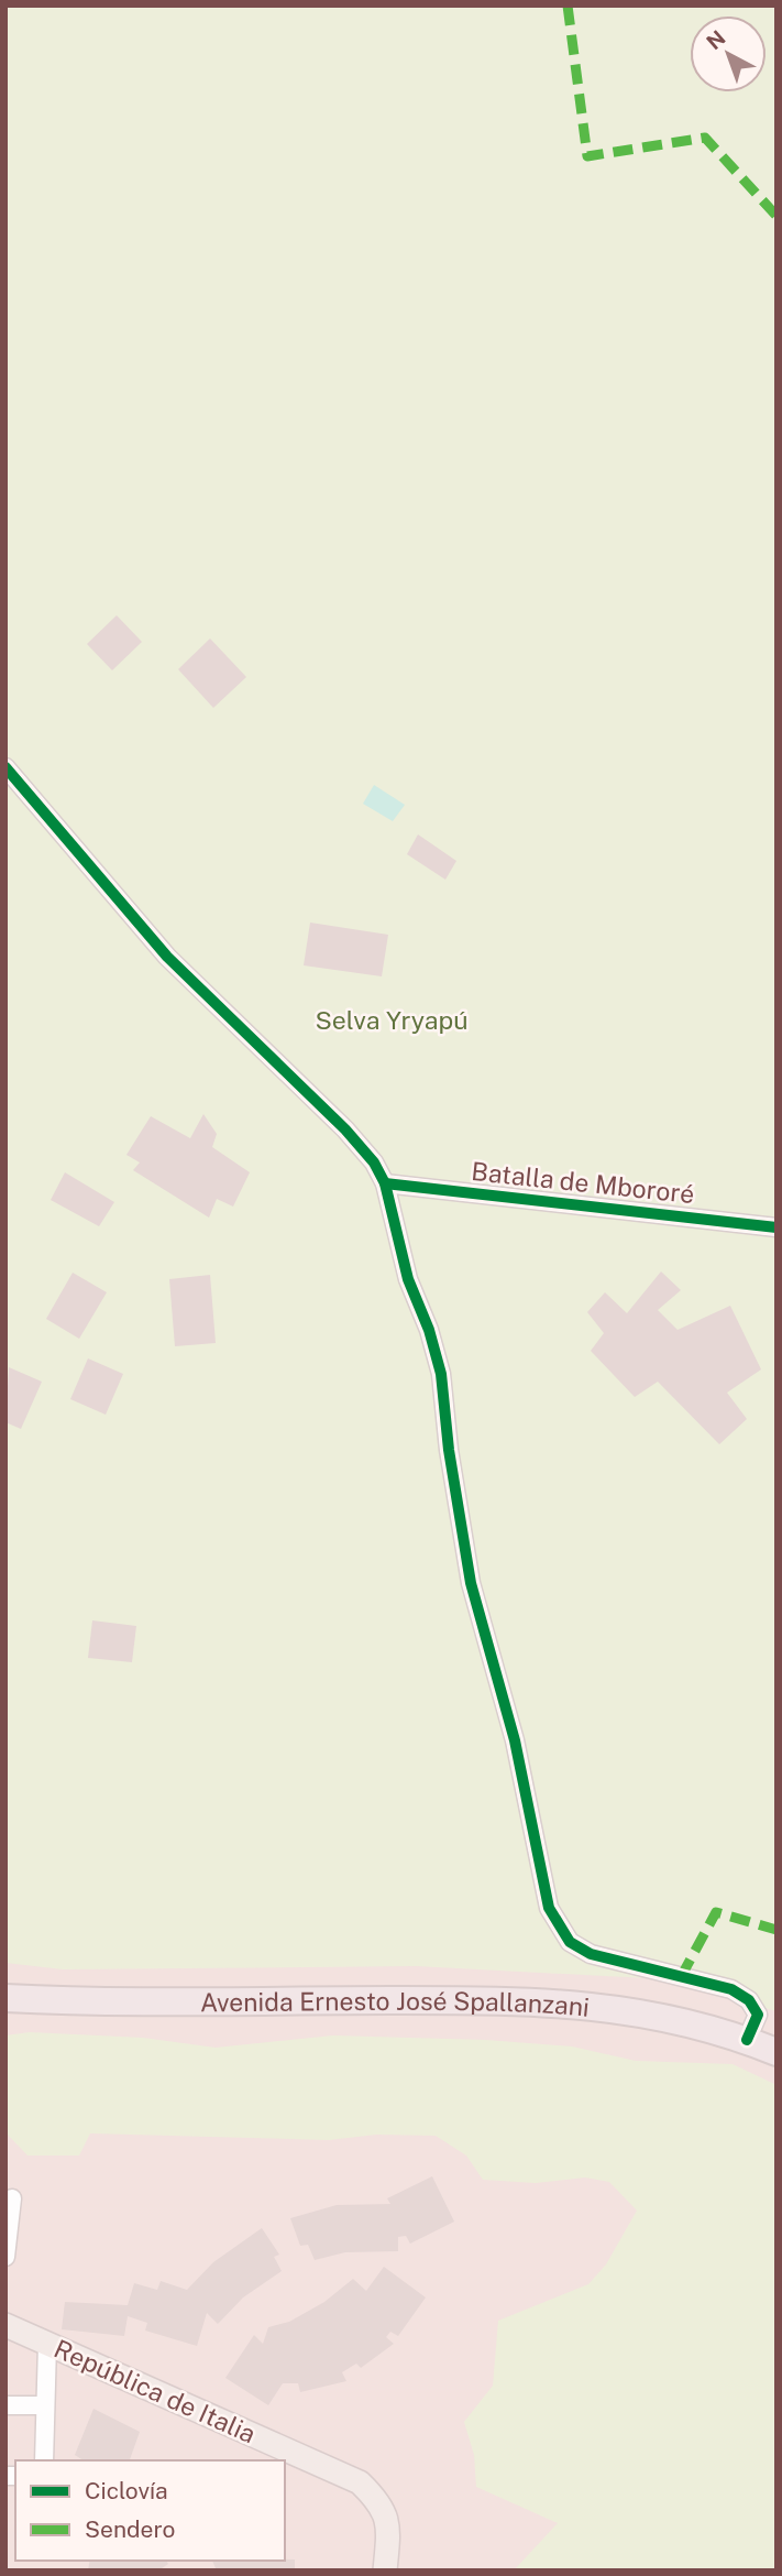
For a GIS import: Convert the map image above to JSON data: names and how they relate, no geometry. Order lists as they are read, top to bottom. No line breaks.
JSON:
{"streets":{"highway":["Avenida Ernesto José Spallanzani"],"main road":["República de Italia"],"street":["Batalla de Mbororé"]},"parks":["Selva Yryapú"],"legend":["Ciclovía","Sendero"],"north":"top left"}
